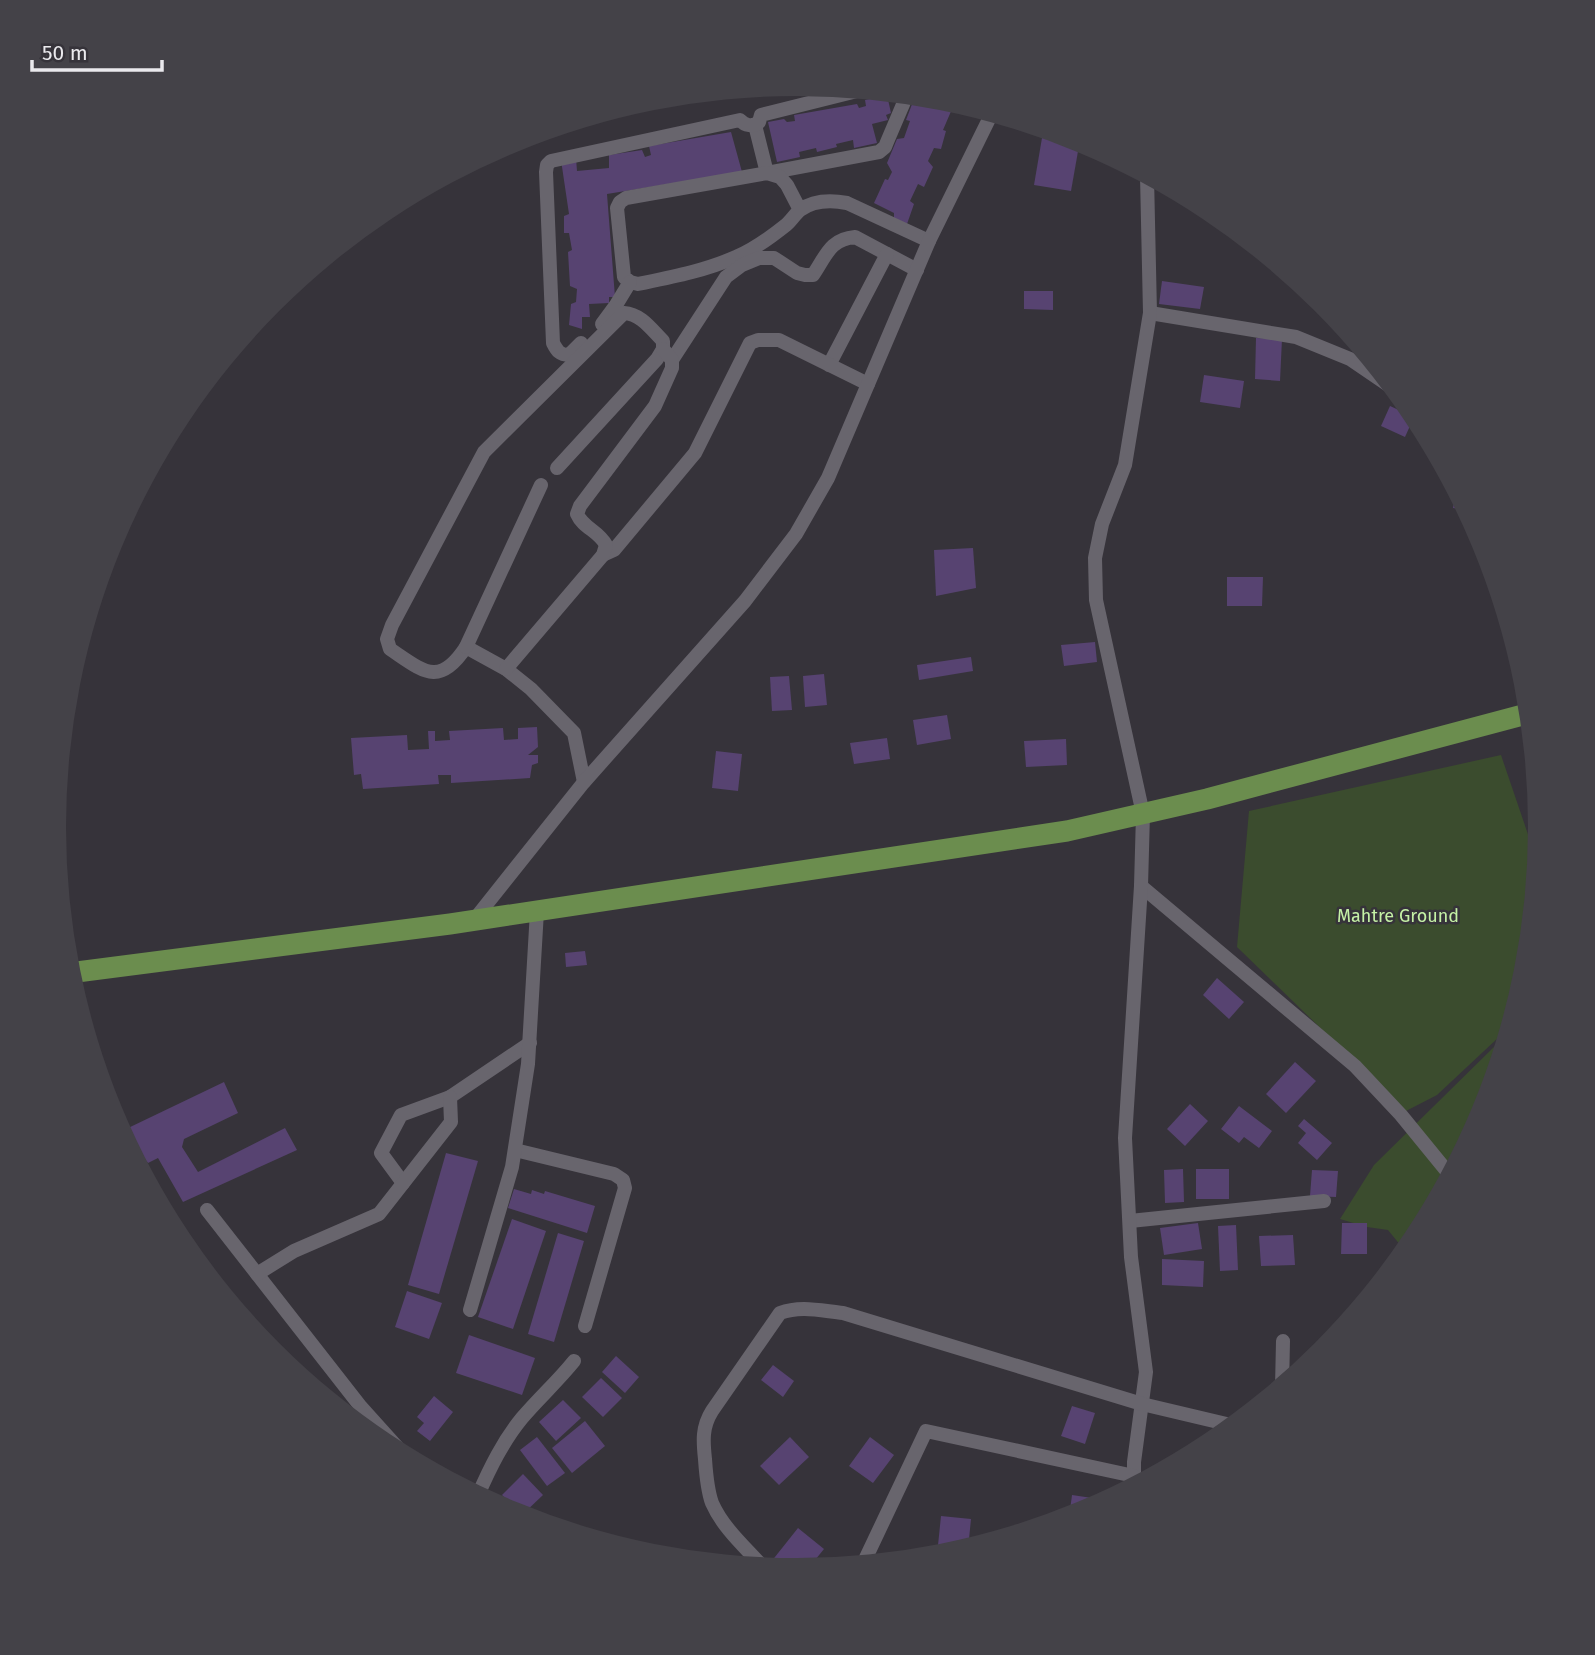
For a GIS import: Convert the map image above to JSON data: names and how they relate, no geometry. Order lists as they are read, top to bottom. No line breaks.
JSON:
{"parks":["Mahtre Ground"],"scale_bar":"50 m"}
